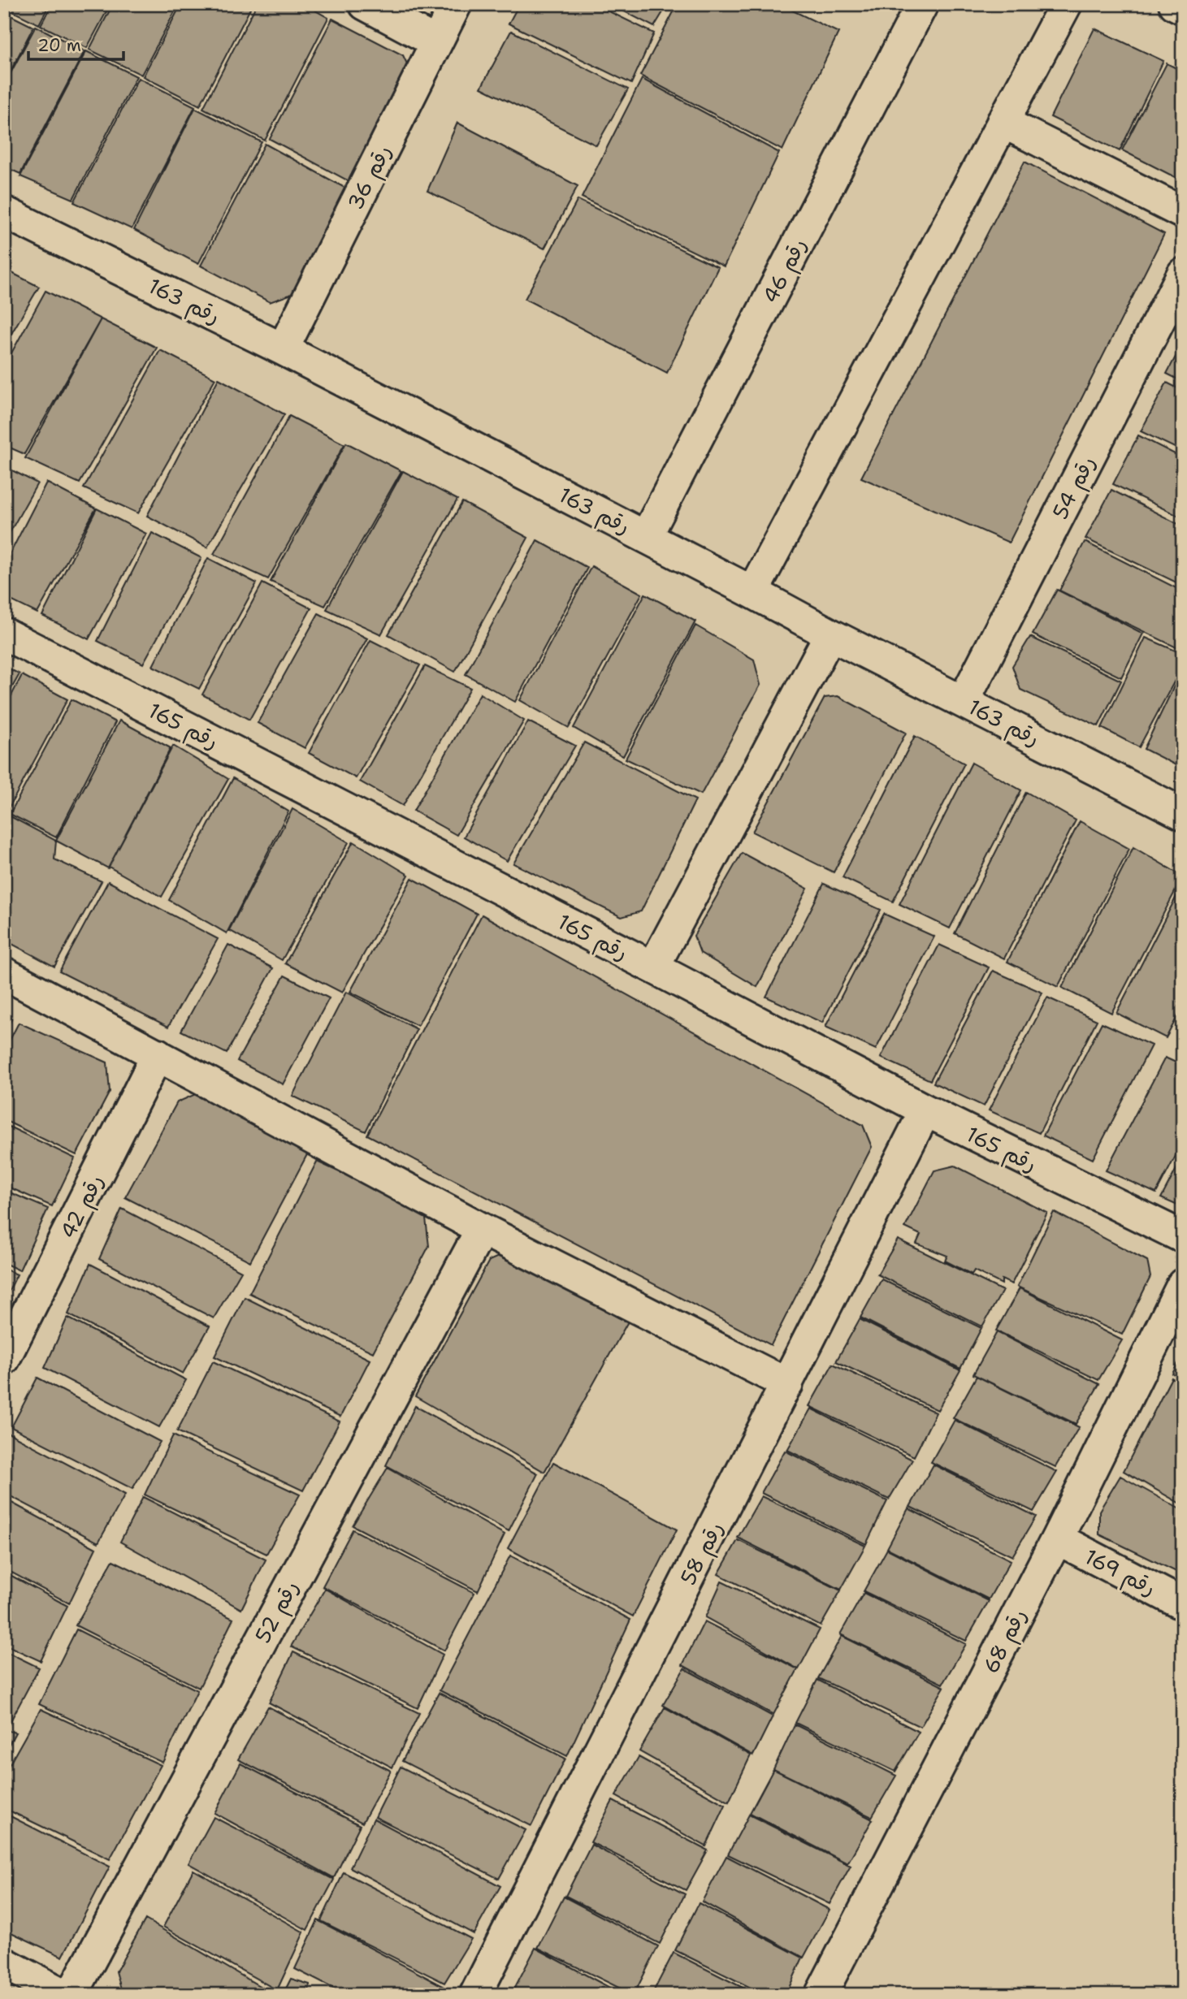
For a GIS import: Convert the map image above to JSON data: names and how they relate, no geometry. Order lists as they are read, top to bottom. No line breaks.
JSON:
{"streets":{"street":["رقم 36","رقم 46","رقم 163","رقم 54","رقم 165","رقم 42","رقم 58","رقم 169","رقم 52","رقم 68"]},"crossings":[["رقم 36","رقم 163"],["رقم 46","رقم 163"],["رقم 163","رقم 54"],["رقم 165","رقم 58"],["رقم 169","رقم 68"]],"scale_bar":"20 m"}
